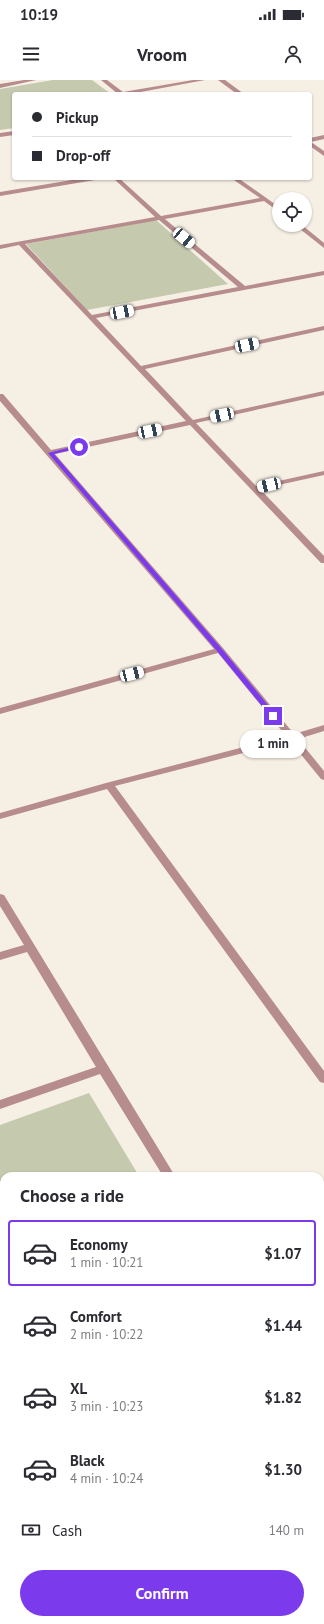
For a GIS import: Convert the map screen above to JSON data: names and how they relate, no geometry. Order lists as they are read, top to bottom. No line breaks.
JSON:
{"page":{"status":"10:19","header":"Vroom","banner":["Pickup","Drop-off"],"bubble":"1 min","heading":"Choose a ride","list":[{"name":"Economy","note":"1 min · 10:21","value":"$1.07"},{"name":"Comfort","note":"2 min · 10:22","value":"$1.44"},{"name":"XL","note":"3 min · 10:23","value":"$1.82"},{"name":"Black","note":"4 min · 10:24","value":"$1.30"}],"pay":["Cash","140 m"],"buttons":"Confirm"}}
